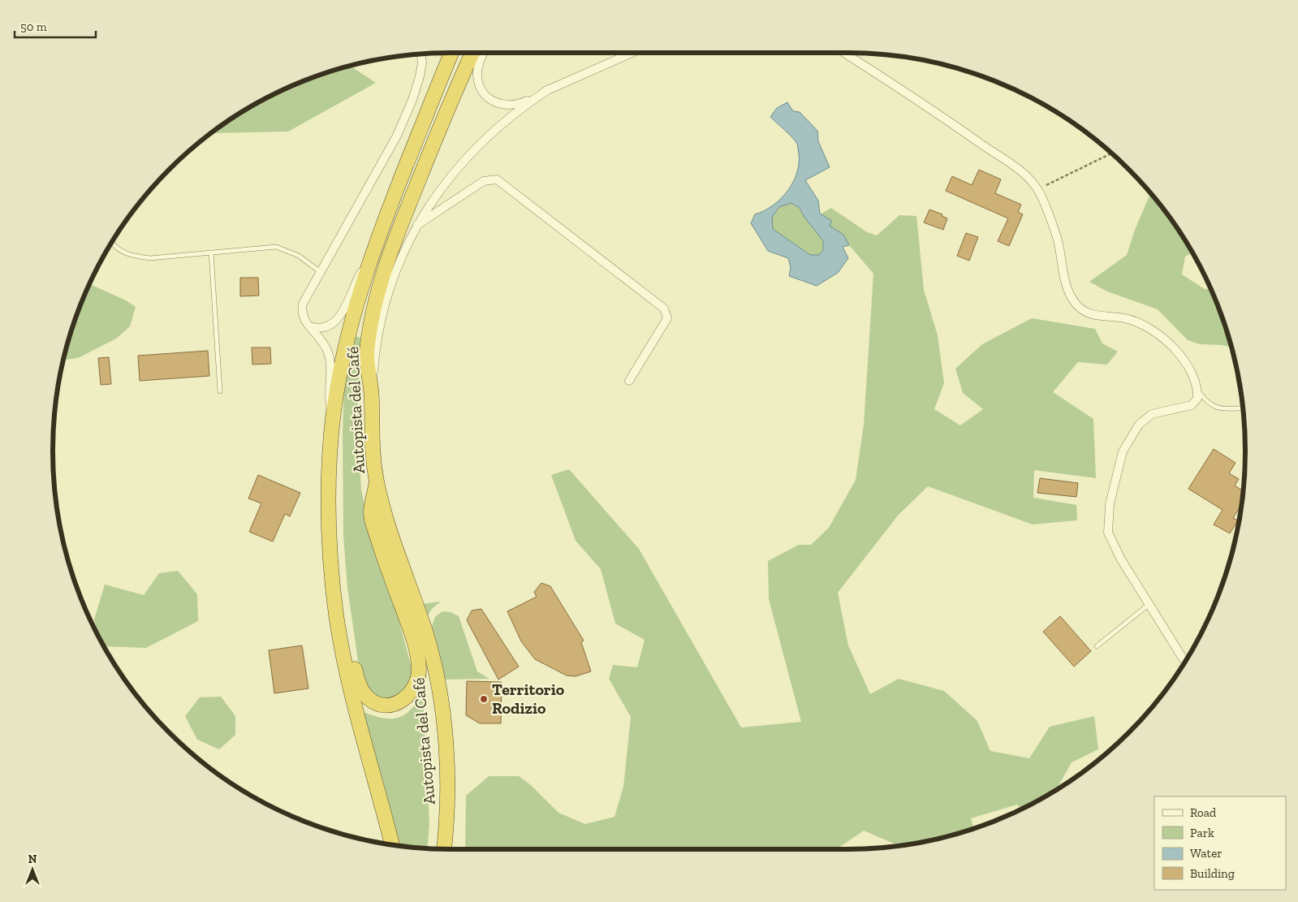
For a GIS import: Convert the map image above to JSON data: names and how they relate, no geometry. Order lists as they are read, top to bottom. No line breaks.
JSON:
{"streets":{"highway":["Autopista del Café"]},"places":["Territorio Rodizio"],"legend":["Road","Park","Water","Building"],"scale_bar":"50 m","north":"top"}
